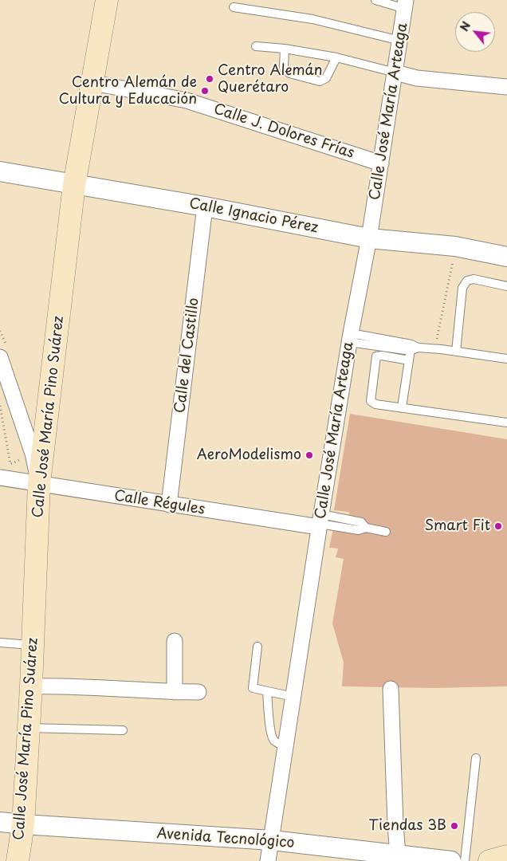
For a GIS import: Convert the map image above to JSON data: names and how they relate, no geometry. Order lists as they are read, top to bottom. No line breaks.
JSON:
{"streets":{"main road":["Calle José María Pino Suárez"],"street":["Calle José María Arteaga","Calle J. Dolores Frías","Calle Ignacio Pérez","Calle del Castillo","Calle Régules","Avenida Tecnológico"]},"crossings":[["Calle José María Arteaga","Calle J. Dolores Frías"],["Calle José María Arteaga","Calle Ignacio Pérez"],["Calle José María Arteaga","Calle Régules"],["Calle José María Arteaga","Avenida Tecnológico"],["Calle J. Dolores Frías","Calle José María Pino Suárez"],["Calle Ignacio Pérez","Calle del Castillo"],["Calle Ignacio Pérez","Calle José María Pino Suárez"],["Calle del Castillo","Calle Régules"],["Calle José María Pino Suárez","Calle Régules"],["Calle José María Pino Suárez","Avenida Tecnológico"]],"places":["Centro Alemán Querétaro","Centro Alemán de Cultura y Educación","AeroModelismo","Smart Fit","Tiendas 3B"],"north":"top left"}
